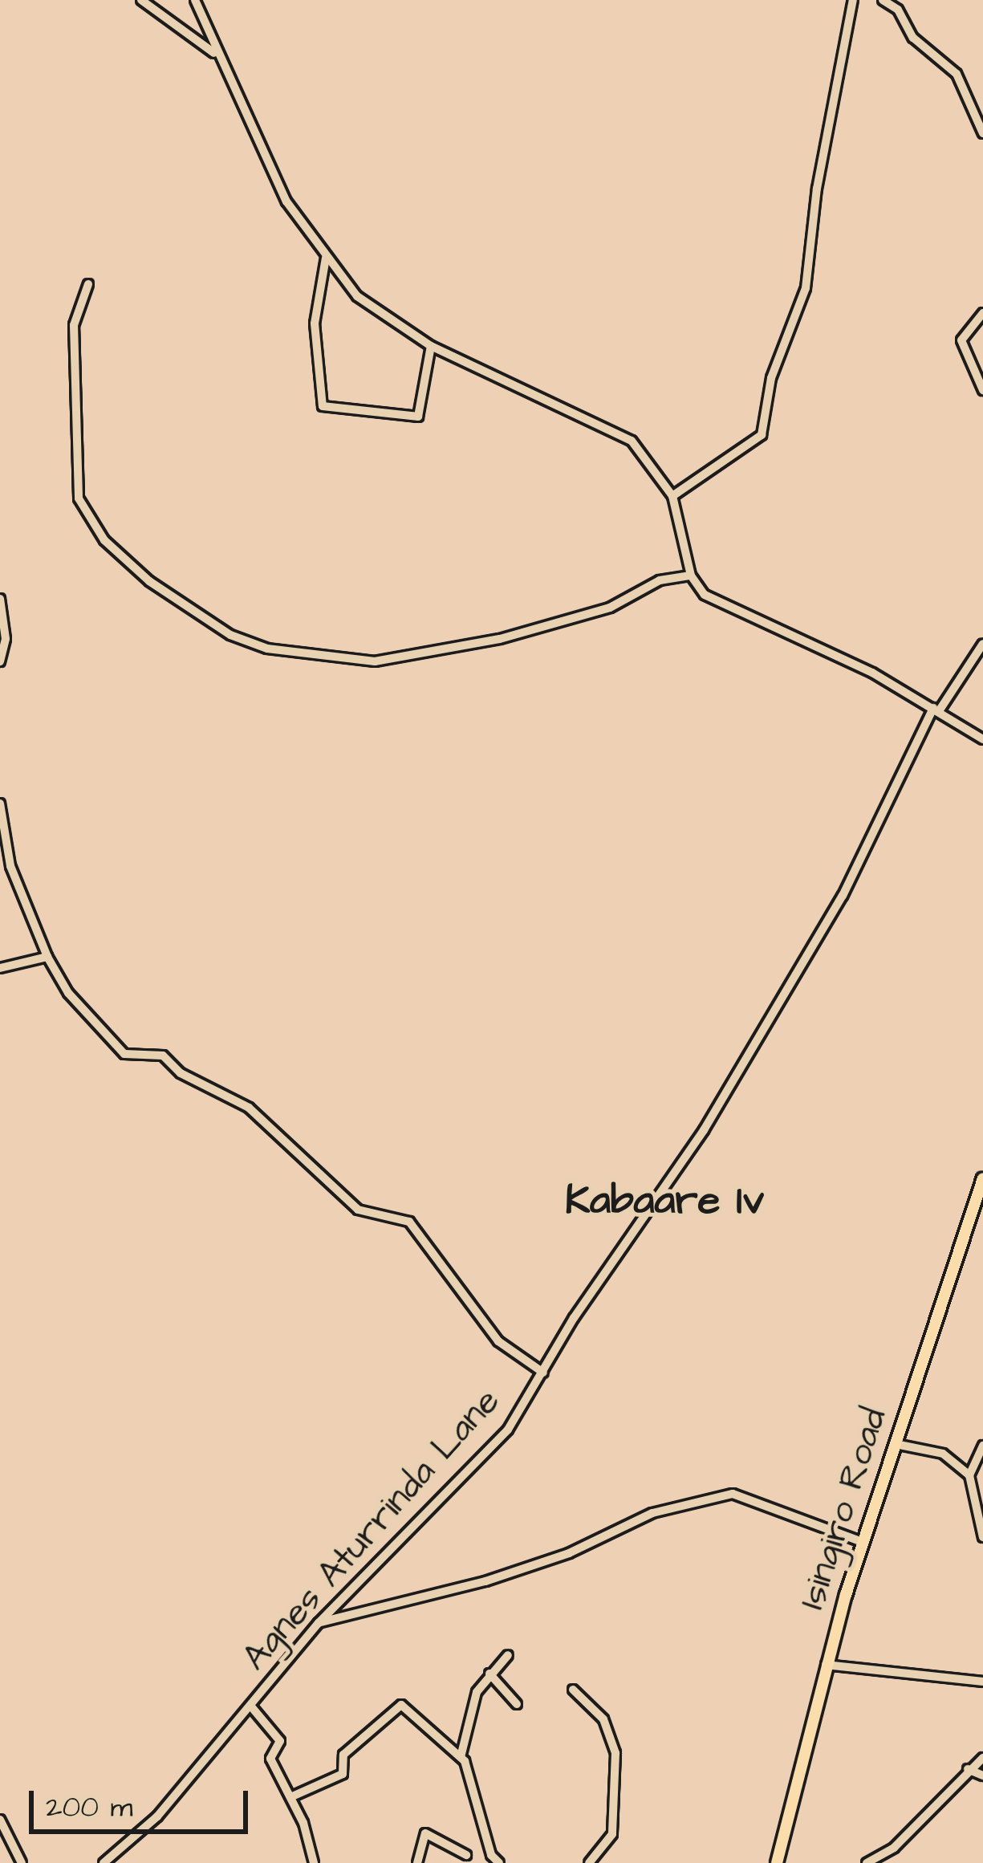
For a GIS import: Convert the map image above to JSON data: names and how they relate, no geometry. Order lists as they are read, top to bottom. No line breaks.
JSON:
{"streets":{"main road":["Isingiro Road"],"street":["Agnes Aturrinda Lane"]},"districts":["Kabaare Iv"],"scale_bar":"200 m"}
